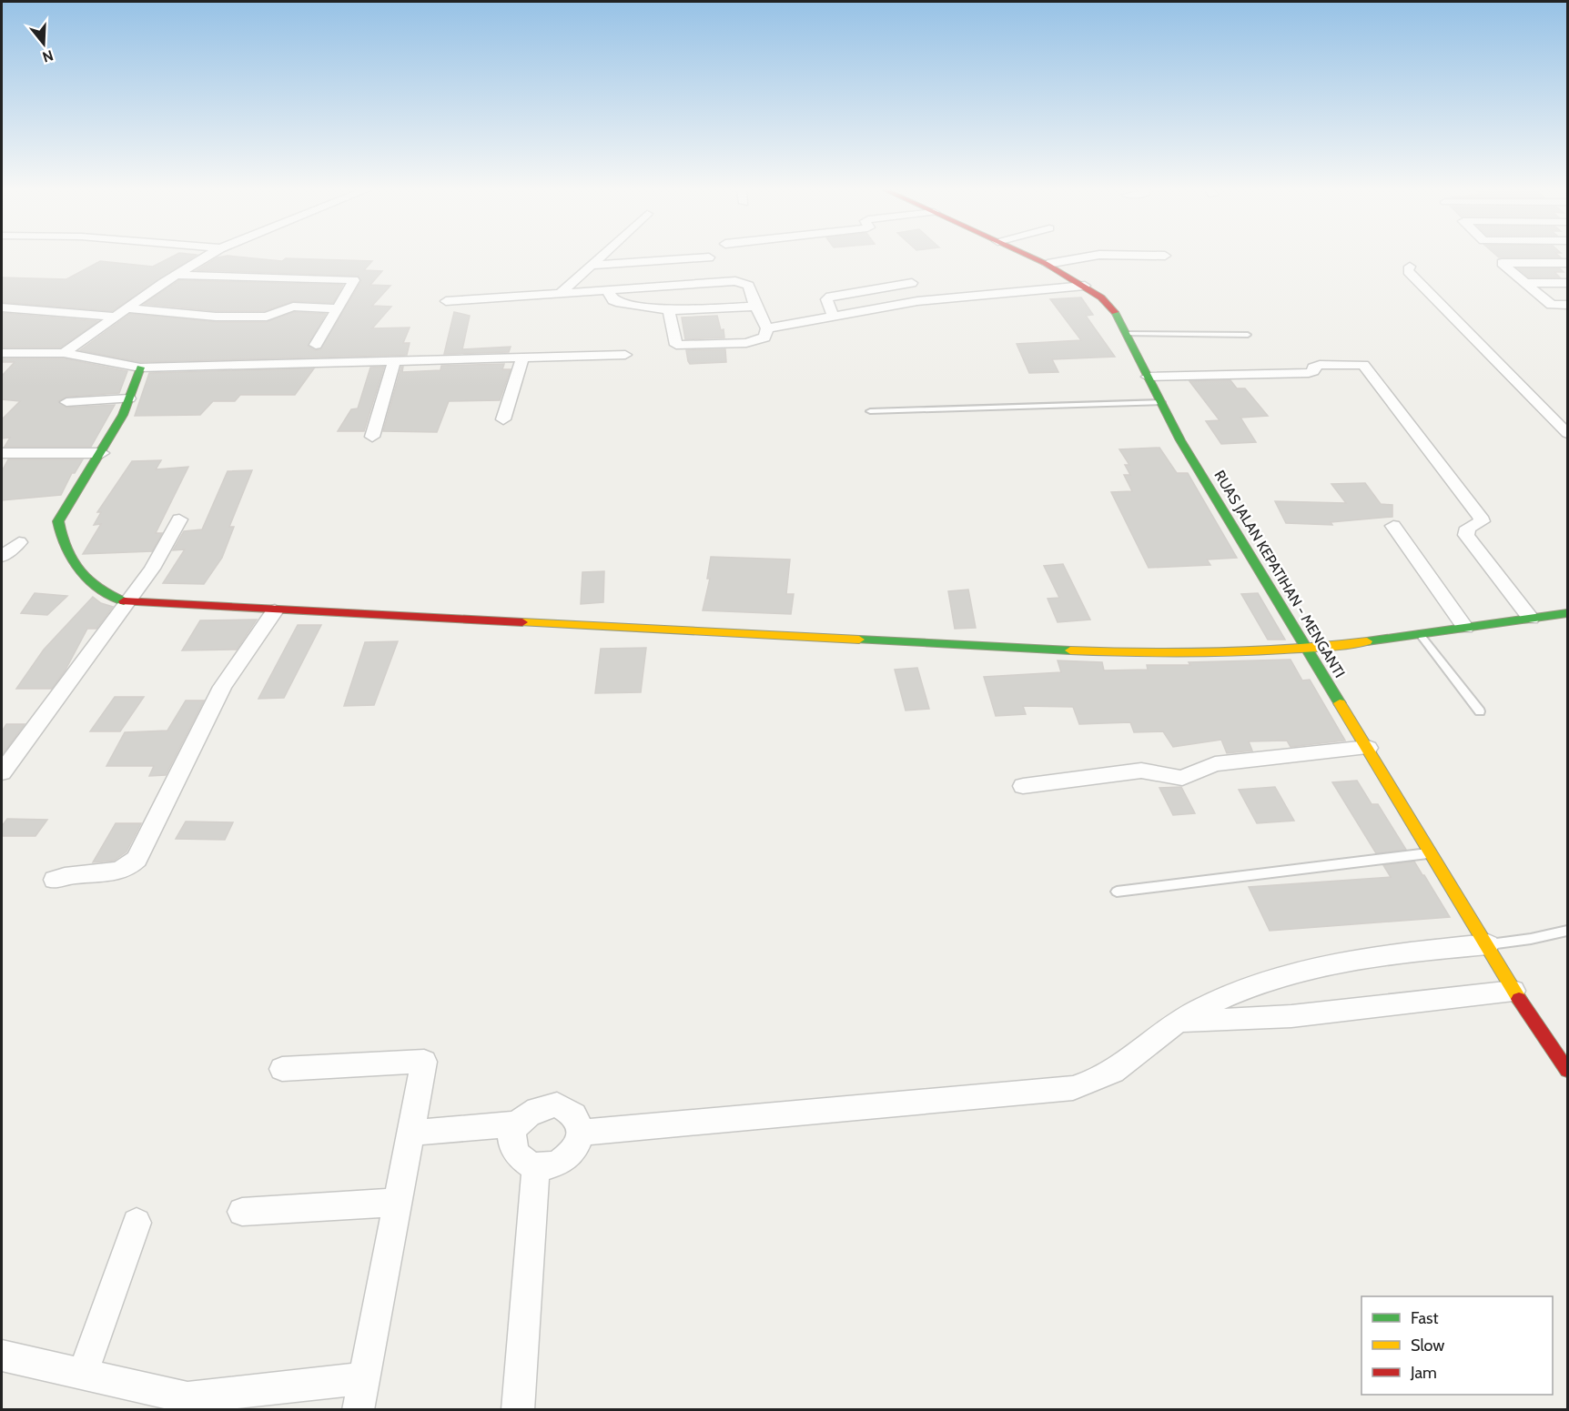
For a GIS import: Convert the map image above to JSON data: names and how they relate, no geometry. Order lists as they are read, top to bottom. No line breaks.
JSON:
{"streets":{"street":["RUAS JALAN KEPATIHAN - MENGANTI"]},"legend":["Fast","Slow","Jam"],"north":"bottom"}
